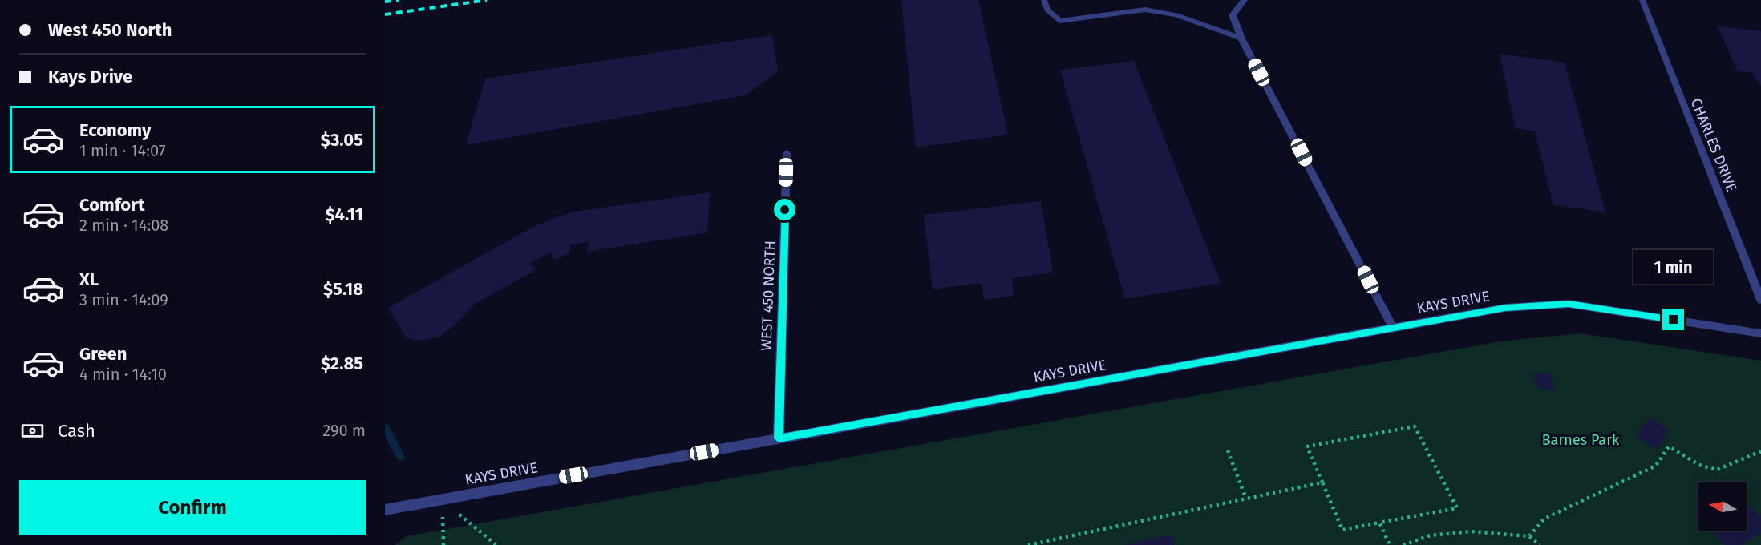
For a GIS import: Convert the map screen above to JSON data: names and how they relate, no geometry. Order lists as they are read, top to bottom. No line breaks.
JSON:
{"streets":{"street":["CHARLES DRIVE","WEST 450 NORTH","KAYS DRIVE"]},"crossings":[["WEST 450 NORTH","KAYS DRIVE"]],"parks":["Barnes Park"],"north":"left","page":{"banner":["West 450 North","Kays Drive"],"list":[{"name":"Economy","note":"1 min · 14:07","value":"$3.05"},{"name":"Comfort","note":"2 min · 14:08","value":"$4.11"},{"name":"XL","note":"3 min · 14:09","value":"$5.18"},{"name":"Green","note":"4 min · 14:10","value":"$2.85"}],"bubble":"1 min","pay":["Cash","290 m"],"buttons":"Confirm"}}
